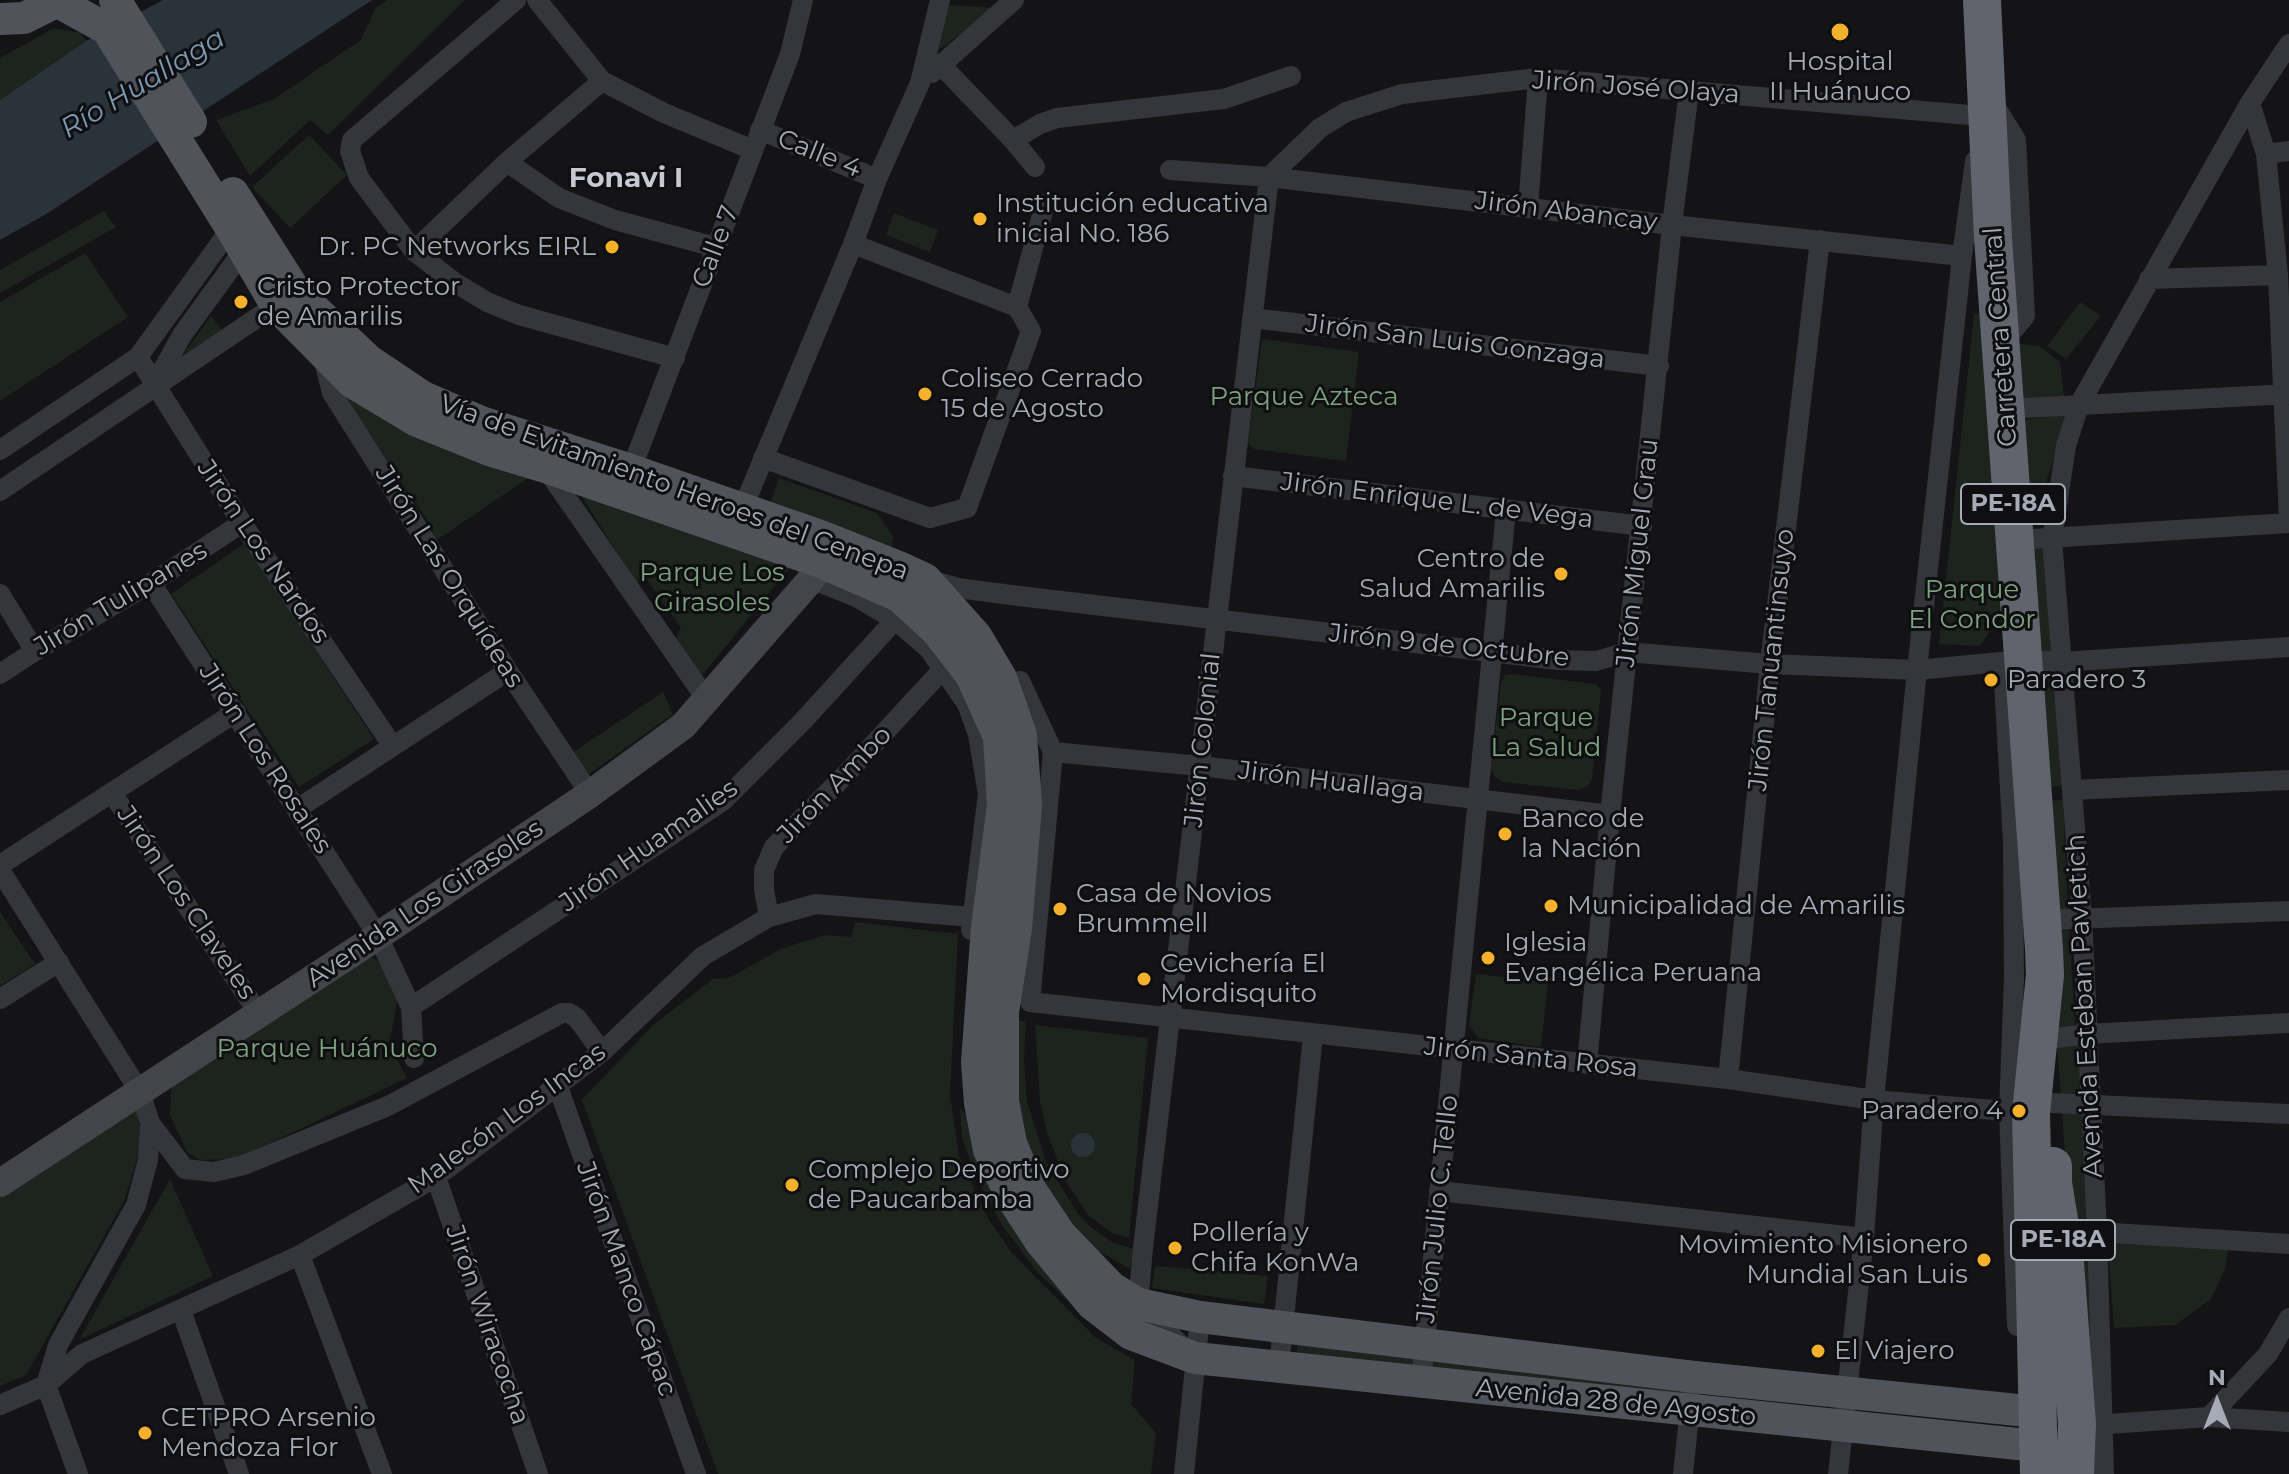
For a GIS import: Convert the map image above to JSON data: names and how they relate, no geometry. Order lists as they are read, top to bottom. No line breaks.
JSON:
{"streets":{"highway":["Carretera Central","PE-18A"],"main road":["Vía de Evitamiento Heroes del Cenepa","Avenida Los Girasoles","Avenida 28 de Agosto"],"street":["Jirón José Olaya","Calle 4","Jirón Abancay","Calle 7","Jirón San Luis Gonzaga","Jirón Enrique L. de Vega","Jirón Los Nardos","Jirón Miguel Grau","Jirón Las Orquídeas","Jirón Tulipanes","Jirón 9 de Octubre","Jirón Tanuantinsuyo","Jirón Colonial","Jirón Los Rosales","Jirón Huallaga","Jirón Ambo","Jirón Huamalies","Jirón Los Claveles","Avenida Esteban Pavletich","Jirón Santa Rosa","Malecón Los Incas","Jirón Julio C. Tello","Jirón Manco Cápac","Jirón Wiracocha"]},"crossings":[["Jirón José Olaya","Jirón Abancay"],["Jirón José Olaya","Carretera Central"],["Jirón José Olaya","Jirón Miguel Grau"],["Jirón José Olaya","Jirón Colonial"],["Calle 4","Calle 7"],["Jirón Abancay","Jirón Miguel Grau"],["Jirón Abancay","Jirón Tanuantinsuyo"],["Jirón Abancay","Jirón Colonial"],["Calle 7","Vía de Evitamiento Heroes del Cenepa"],["Carretera Central","Jirón 9 de Octubre"],["Carretera Central","Avenida Esteban Pavletich"],["Carretera Central","Jirón Santa Rosa"],["Carretera Central","Avenida 28 de Agosto"],["Jirón San Luis Gonzaga","Jirón Miguel Grau"],["Jirón San Luis Gonzaga","Jirón Colonial"],["Vía de Evitamiento Heroes del Cenepa","Jirón Las Orquídeas"],["Vía de Evitamiento Heroes del Cenepa","Jirón 9 de Octubre"],["Vía de Evitamiento Heroes del Cenepa","Jirón Colonial"],["Vía de Evitamiento Heroes del Cenepa","Avenida Los Girasoles"],["Vía de Evitamiento Heroes del Cenepa","Avenida 28 de Agosto"],["Jirón Enrique L. de Vega","Jirón Miguel Grau"],["Jirón Enrique L. de Vega","Jirón Colonial"],["Jirón Enrique L. de Vega","Jirón Julio C. Tello"],["Jirón Los Nardos","Jirón Tulipanes"],["Jirón Miguel Grau","Jirón 9 de Octubre"],["Jirón Miguel Grau","Jirón Huallaga"],["Jirón Miguel Grau","Jirón Santa Rosa"],["Jirón Las Orquídeas","Avenida Los Girasoles"],["Jirón Tulipanes","Jirón Los Rosales"],["Jirón 9 de Octubre","Jirón Tanuantinsuyo"],["Jirón 9 de Octubre","Jirón Colonial"],["Jirón 9 de Octubre","Avenida Esteban Pavletich"],["Jirón 9 de Octubre","Jirón Julio C. Tello"],["Jirón Tanuantinsuyo","Jirón Santa Rosa"],["Jirón Colonial","Jirón Huallaga"],["Jirón Colonial","Jirón Santa Rosa"],["Jirón Los Rosales","Jirón Huamalies"],["Jirón Los Rosales","Avenida Los Girasoles"],["Jirón Huallaga","Jirón Santa Rosa"],["Jirón Huallaga","Jirón Julio C. Tello"],["Jirón Ambo","Malecón Los Incas"],["Jirón Los Claveles","Avenida Los Girasoles"],["Avenida Esteban Pavletich","Jirón Santa Rosa"],["Avenida Esteban Pavletich","Avenida 28 de Agosto"],["Jirón Santa Rosa","Jirón Julio C. Tello"],["Malecón Los Incas","Jirón Manco Cápac"],["Malecón Los Incas","Jirón Wiracocha"],["Jirón Julio C. Tello","Avenida 28 de Agosto"]],"districts":["Fonavi I"],"water":["Río Huallaga"],"parks":["Parque Azteca","Parque Los Girasoles","Parque El Condor","Parque La Salud","Parque Huánuco"],"places":["Hospital II Huánuco","Institución educativa inicial No. 186","Dr. PC Networks EIRL","Cristo Protector de Amarilis","Coliseo Cerrado 15 de Agosto","Centro de Salud Amarilis","Paradero 3","Banco de la Nación","Municipalidad de Amarilis","Casa de Novios Brummell","Iglesia Evangélica Peruana","Cevichería El Mordisquito","Paradero 4","Complejo Deportivo de Paucarbamba","Pollería y Chifa KonWa","Movimiento Misionero Mundial San Luis","El Viajero","CETPRO Arsenio Mendoza Flor"],"north":"top"}
